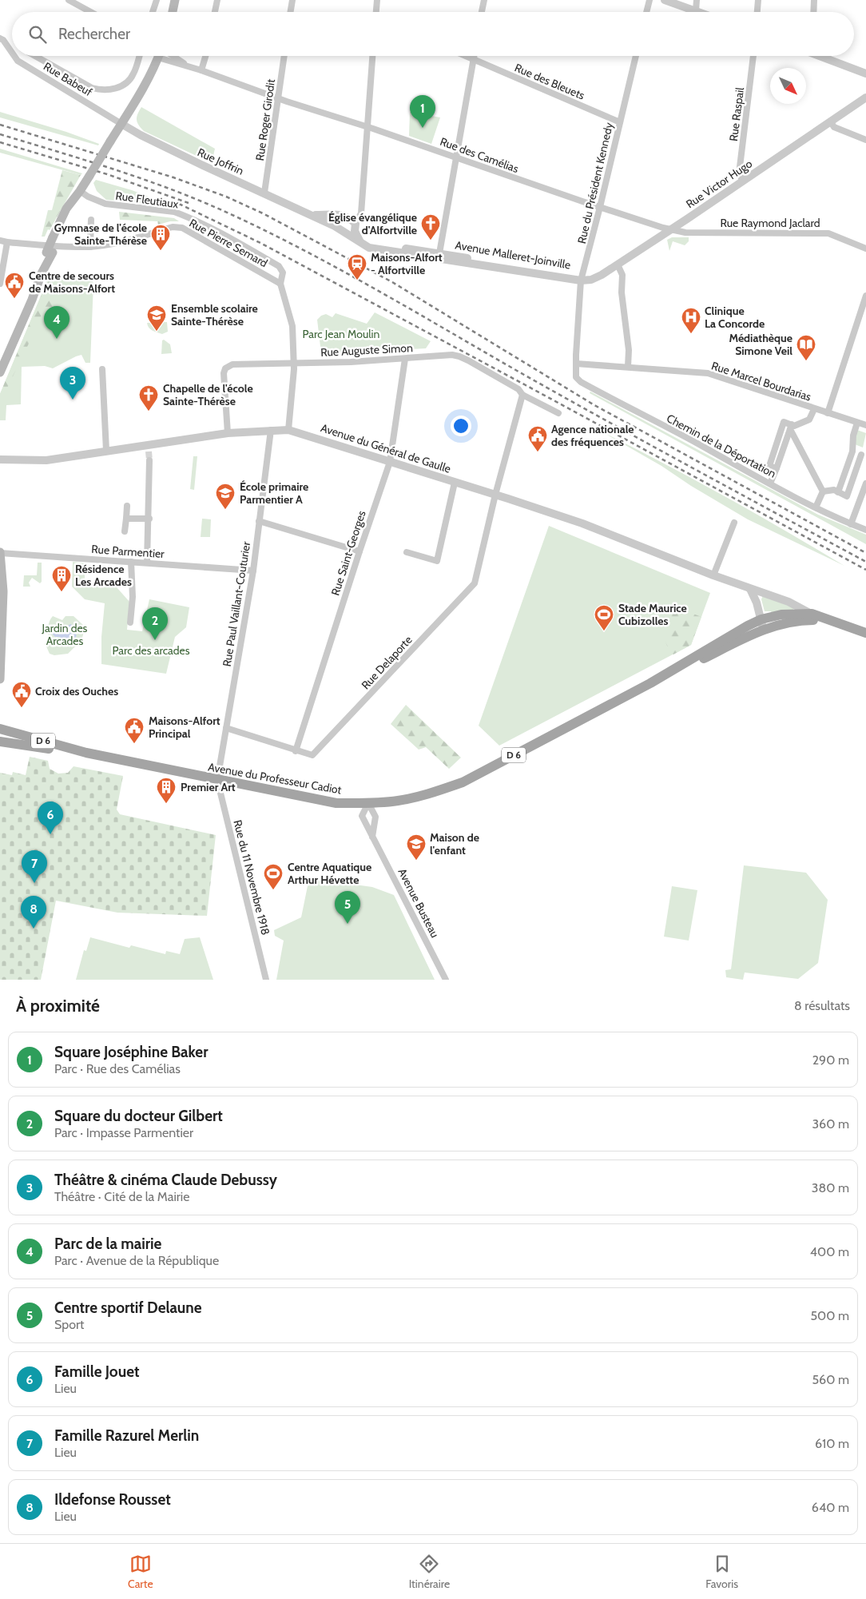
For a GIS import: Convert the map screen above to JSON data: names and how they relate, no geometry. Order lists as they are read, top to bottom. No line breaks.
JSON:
{"streets":{"main road":["Avenue du Général de Gaulle","D 6","Avenue du Professeur Cadiot"],"street":["Rue Babeuf","Rue des Bleuets","Rue Raspail","Rue Roger Girodit","Rue des Camélias","Rue Joffrin","Rue du Président Kennedy","Rue Victor Hugo","Rue Fleutiaux","Rue Raymond Jaclard","Rue Pierre Semard","Avenue Malleret-Joinville","Rue Auguste Simon","Rue Marcel Bourdarias","Chemin de la Déportation","Rue Parmentier","Rue Saint-Georges","Rue Paul Vaillant-Couturier","Rue Delaporte","Rue du 11 Novembre 1918","Avenue Busteau"]},"crossings":[["Rue Babeuf","Rue Joffrin"],["Rue des Bleuets","Rue du Président Kennedy"],["Rue Raspail","Rue Victor Hugo"],["Rue Roger Girodit","Rue des Camélias"],["Rue Roger Girodit","Rue Joffrin"],["Rue des Camélias","Rue du Président Kennedy"],["Rue des Camélias","Rue Victor Hugo"],["Rue des Camélias","Rue Raymond Jaclard"],["Rue Joffrin","Avenue Malleret-Joinville"],["Rue du Président Kennedy","Rue Victor Hugo"],["Rue du Président Kennedy","Avenue Malleret-Joinville"],["Rue du Président Kennedy","Rue Marcel Bourdarias"],["Rue du Président Kennedy","Chemin de la Déportation"],["Rue Victor Hugo","Rue Raymond Jaclard"],["Rue Victor Hugo","Avenue Malleret-Joinville"],["Rue Fleutiaux","Rue Pierre Semard"],["Rue Fleutiaux","Rue Auguste Simon"],["Rue Fleutiaux","Avenue du Général de Gaulle"],["Rue Auguste Simon","Avenue du Général de Gaulle"],["Rue Auguste Simon","Rue Saint-Georges"],["Rue Marcel Bourdarias","Chemin de la Déportation"],["Avenue du Général de Gaulle","Rue Saint-Georges"],["Avenue du Général de Gaulle","Rue Paul Vaillant-Couturier"],["Avenue du Général de Gaulle","Rue Delaporte"],["Avenue du Général de Gaulle","Avenue du Professeur Cadiot"],["Rue Parmentier","Rue Paul Vaillant-Couturier"],["Rue Saint-Georges","Rue Delaporte"],["Rue Paul Vaillant-Couturier","Rue Delaporte"],["Rue Paul Vaillant-Couturier","Avenue du Professeur Cadiot"],["Rue Paul Vaillant-Couturier","Rue du 11 Novembre 1918"],["Avenue du Professeur Cadiot","Rue du 11 Novembre 1918"],["Avenue du Professeur Cadiot","Avenue Busteau"]],"parks":["Parc Jean Moulin","Jardin des Arcades","Parc des arcades"],"places":{"church":["Église évangélique d'Alfortville","Chapelle de l'école Sainte-Thérèse"],"building":["Gymnase de l'école Sainte-Thérèse","Résidence Les Arcades","Premier Art"],"station":["Maisons-Alfort - Alfortville"],"public building":["Centre de secours de Maisons-Alfort","Agence nationale des fréquences","Croix des Ouches","Maisons-Alfort Principal"],"school or university":["Ensemble scolaire Sainte-Thérèse","École primaire Parmentier A","Maison de l'enfant"],"hospital":["Clinique La Concorde"],"library":["Médiathèque Simone Veil"],"sports":["Stade Maurice Cubizolles","Centre Aquatique Arthur Hévette"]},"north":"bottom right","page":{"search":"Rechercher","pins":["1","4","3","2","6","7","5","8"],"heading":["À proximité","8 résultats"],"list":[{"mark":"1","name":"Square Joséphine Baker","note":"Parc · Rue des Camélias","value":"290 m"},{"mark":"2","name":"Square du docteur Gilbert","note":"Parc · Impasse Parmentier","value":"360 m"},{"mark":"3","name":"Théâtre & cinéma Claude Debussy","note":"Théâtre · Cité de la Mairie","value":"380 m"},{"mark":"4","name":"Parc de la mairie","note":"Parc · Avenue de la République","value":"400 m"},{"mark":"5","name":"Centre sportif Delaune","note":"Sport","value":"500 m"},{"mark":"6","name":"Famille Jouet","note":"Lieu","value":"560 m"},{"mark":"7","name":"Famille Razurel Merlin","note":"Lieu","value":"610 m"},{"mark":"8","name":"Ildefonse Rousset","note":"Lieu","value":"640 m"}],"nav":["Carte","Itinéraire","Favoris"]}}
